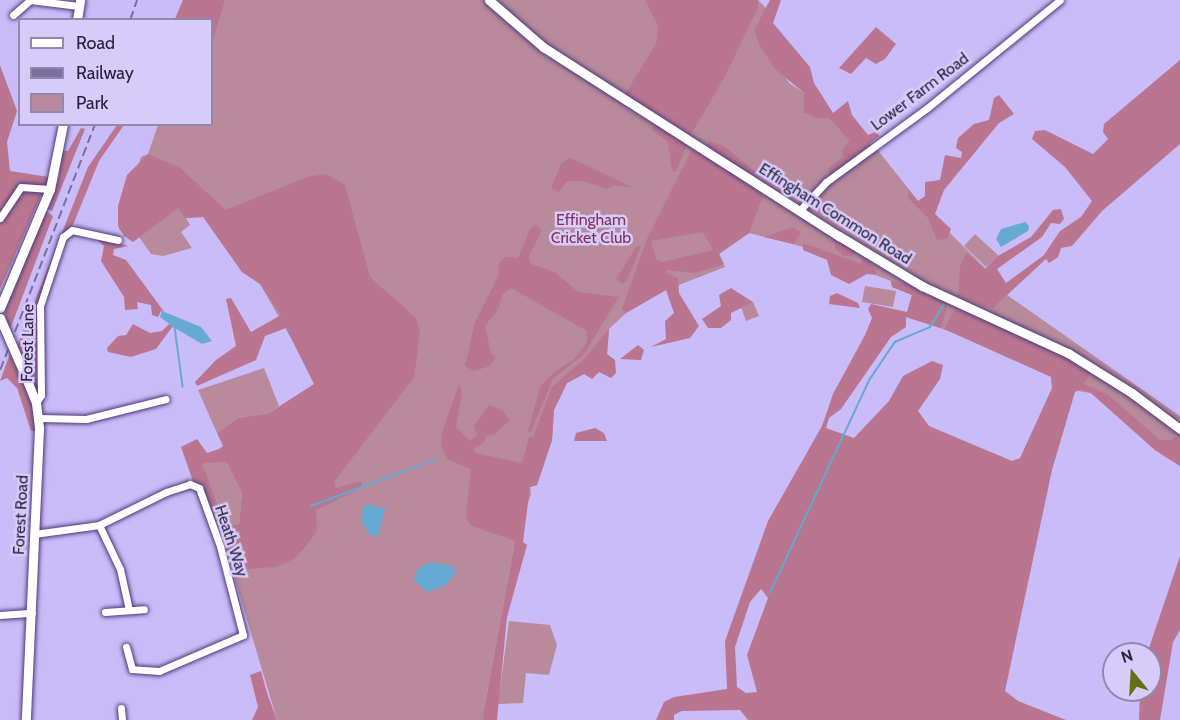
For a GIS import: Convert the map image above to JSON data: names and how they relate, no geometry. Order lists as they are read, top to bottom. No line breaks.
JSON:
{"streets":{"street":["Lower Farm Road","Effingham Common Road","Forest Lane","Forest Road","Heath Way"]},"crossings":[["Lower Farm Road","Effingham Common Road"],["Forest Lane","Forest Road"],["Forest Road","Heath Way"]],"parks":["Effingham Cricket Club"],"legend":["Road","Railway","Park"],"north":"top"}
